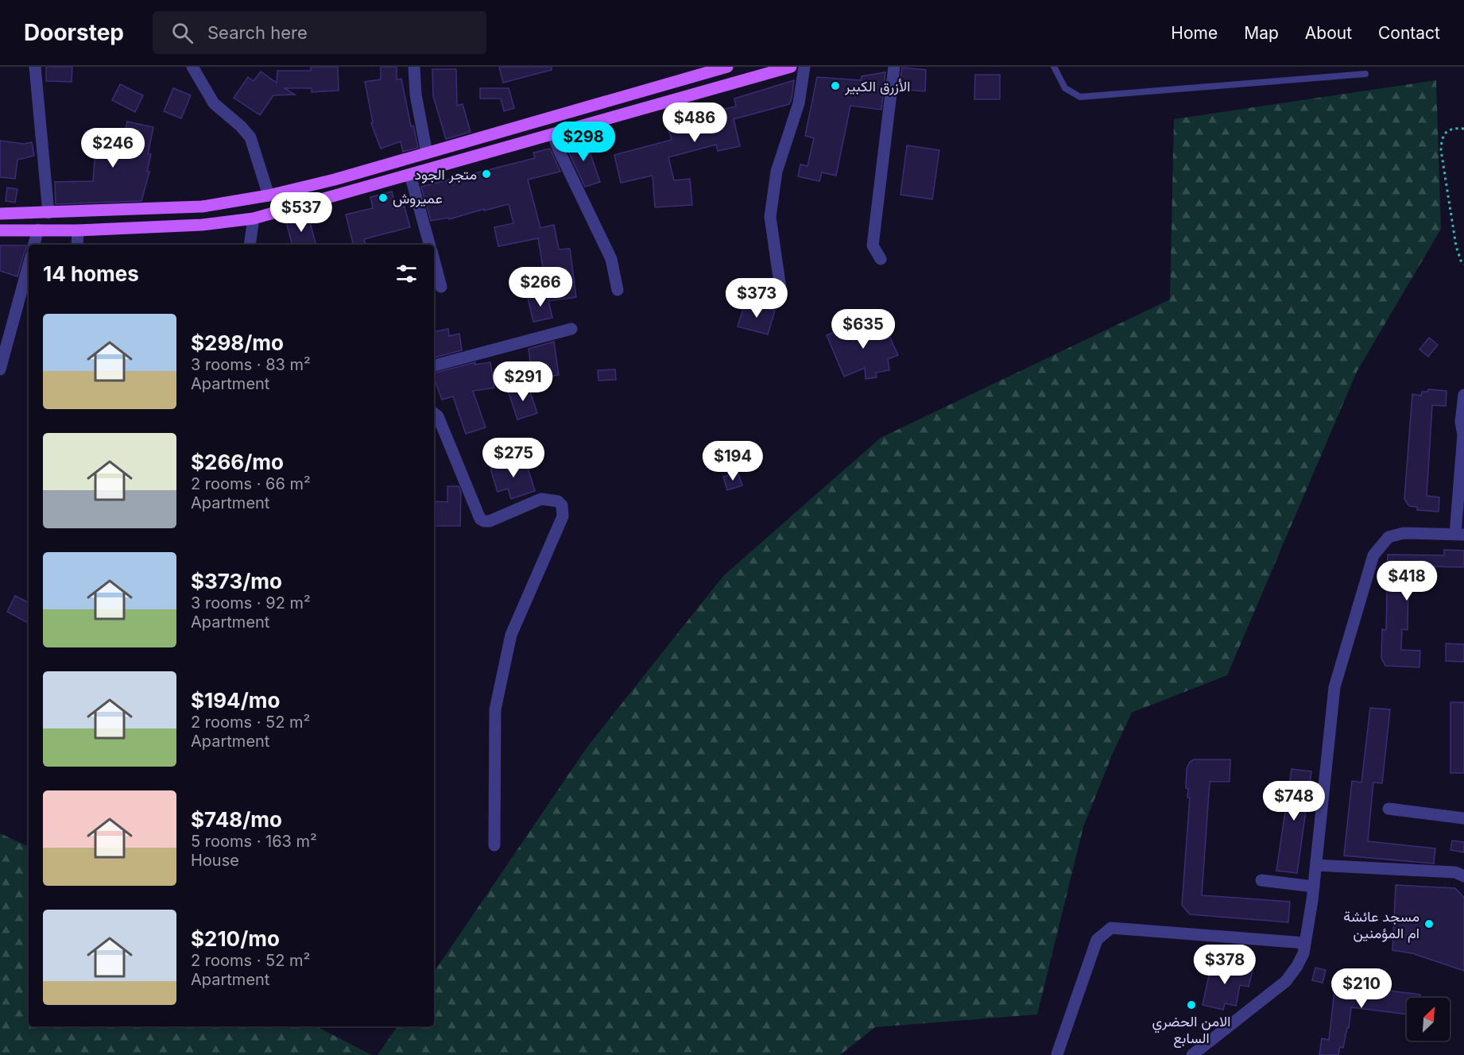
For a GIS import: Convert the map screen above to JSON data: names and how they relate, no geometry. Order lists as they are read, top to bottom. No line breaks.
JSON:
{"places":["الأزرق الكبير","متجر الجود","عميروش","مسجد عائشة ام المؤمنين","الامن الحضري السابع"],"north":"top right","page":{"header":"Doorstep","search":"Search here","nav":["Home","Map","About","Contact"],"price":["$486","$298","$246","$537","$266","$373","$635","$291","$275","$194","$418","$748","$378","$210"],"heading":"14 homes","list":[{"name":"$298/mo","note":"3 rooms · 83 m² · Apartment"},{"name":"$266/mo","note":"2 rooms · 66 m² · Apartment"},{"name":"$373/mo","note":"3 rooms · 92 m² · Apartment"},{"name":"$194/mo","note":"2 rooms · 52 m² · Apartment"},{"name":"$748/mo","note":"5 rooms · 163 m² · House"},{"name":"$210/mo","note":"2 rooms · 52 m² · Apartment"}]}}
